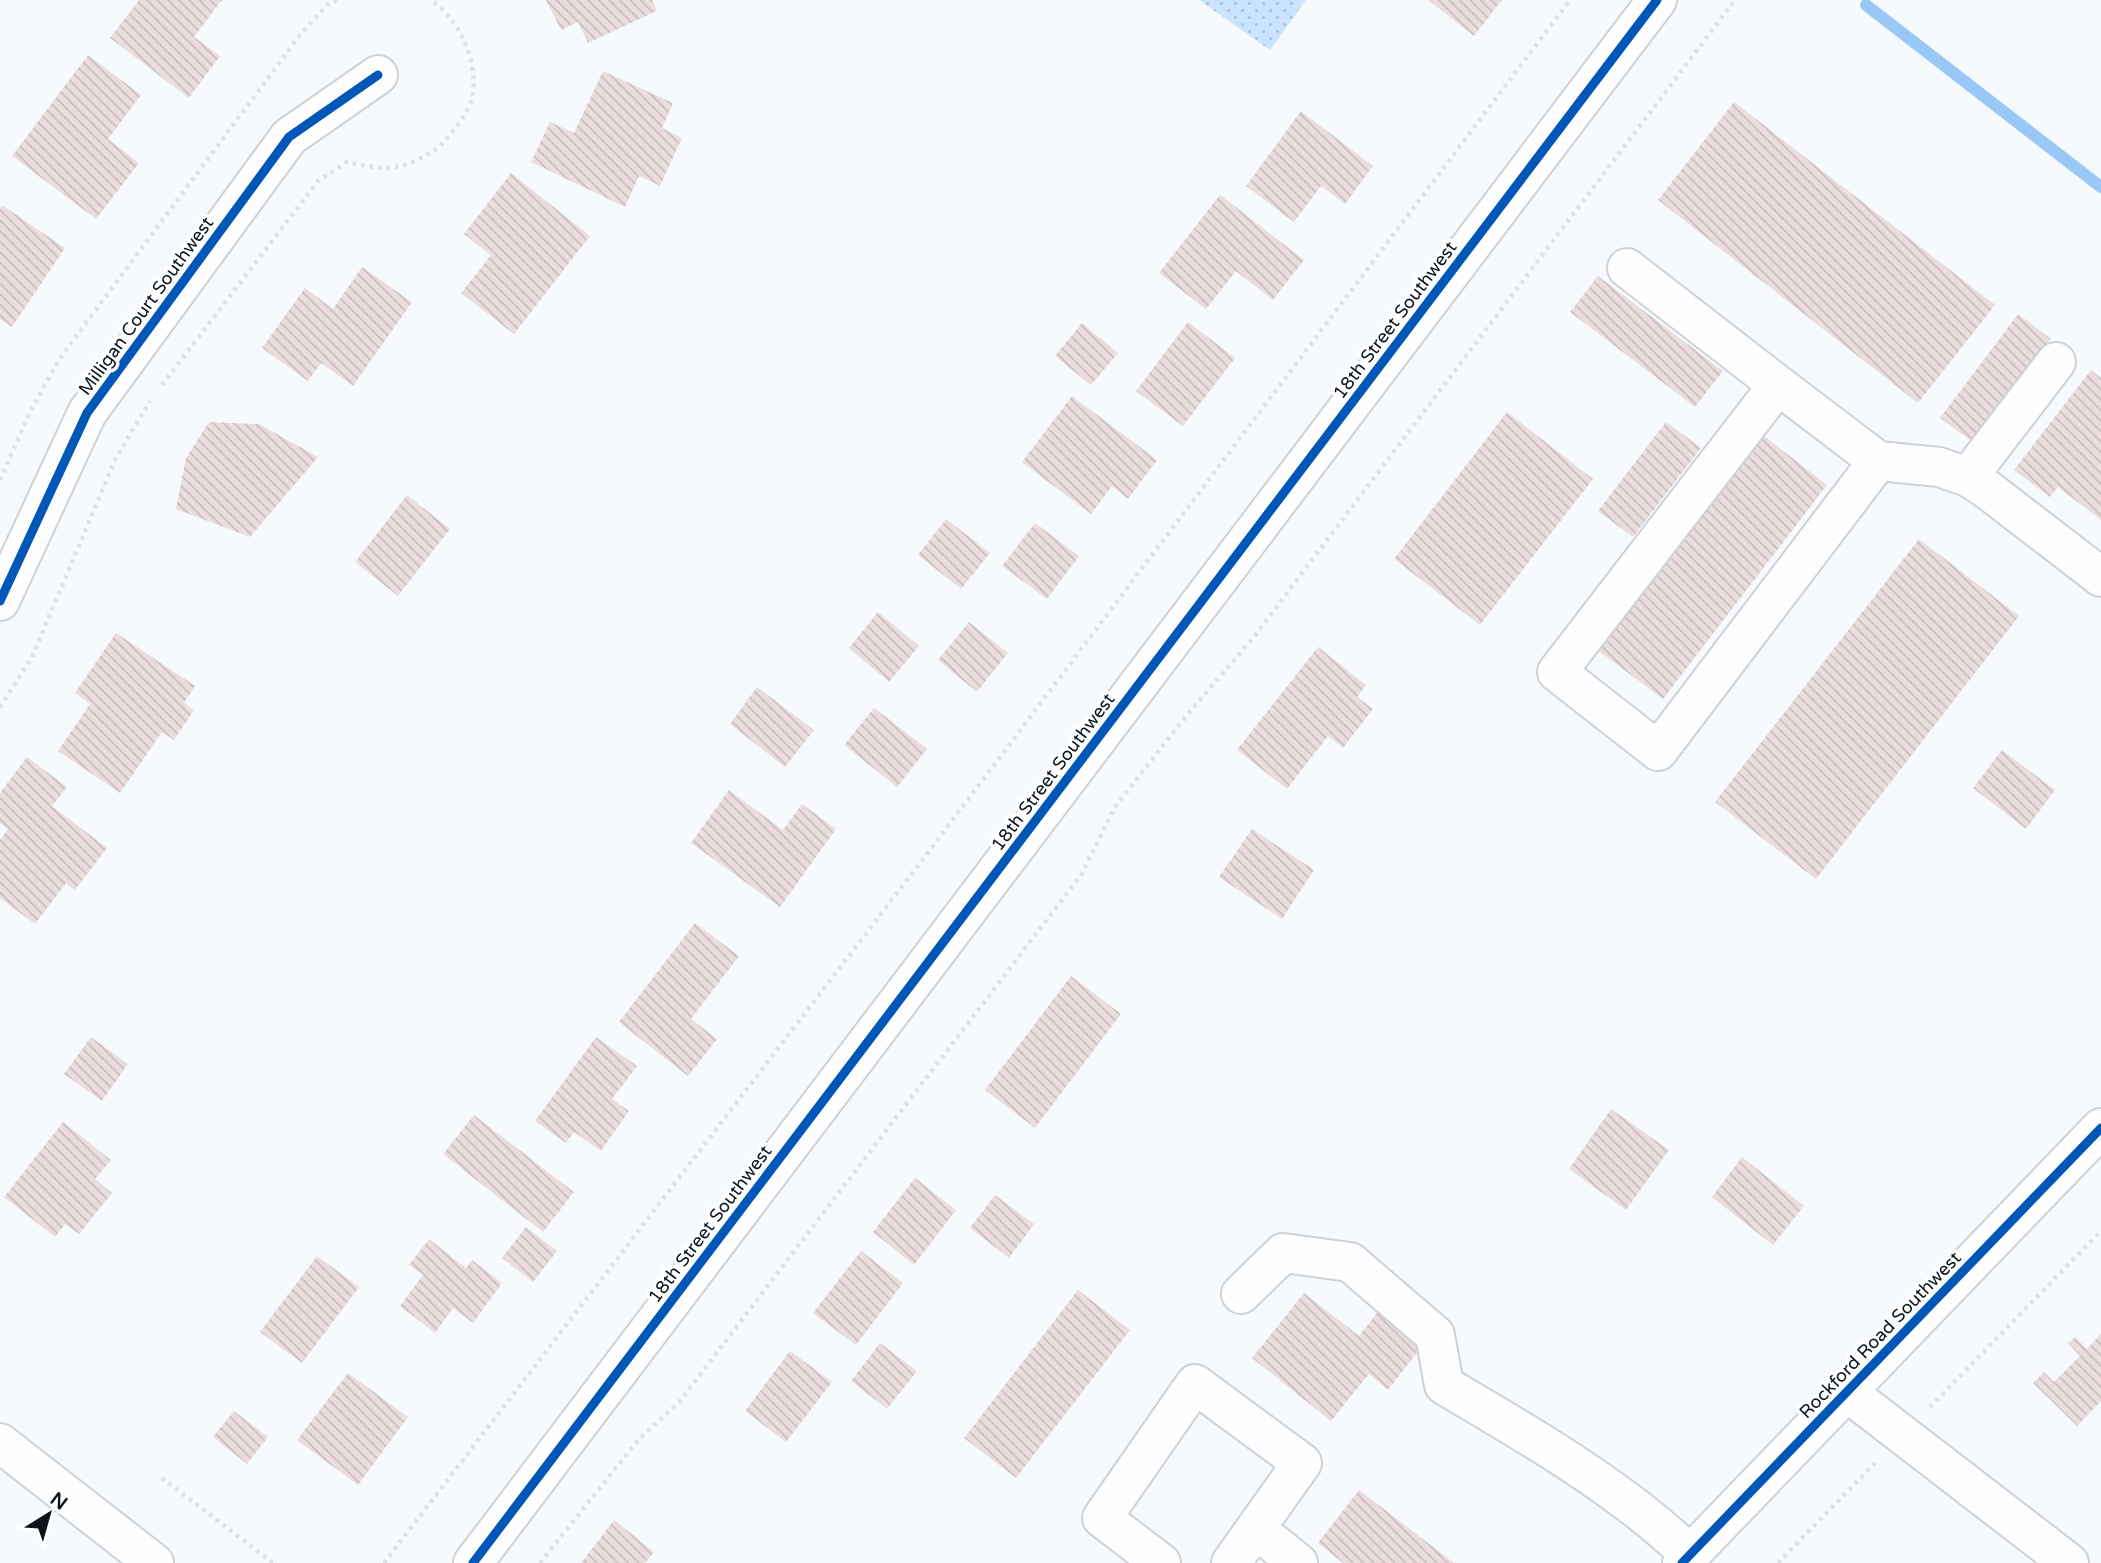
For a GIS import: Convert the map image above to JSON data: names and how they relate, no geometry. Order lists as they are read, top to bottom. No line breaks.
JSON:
{"streets":{"street":["Milligan Court Southwest","18th Street Southwest","Rockford Road Southwest"]},"north":"top right"}
